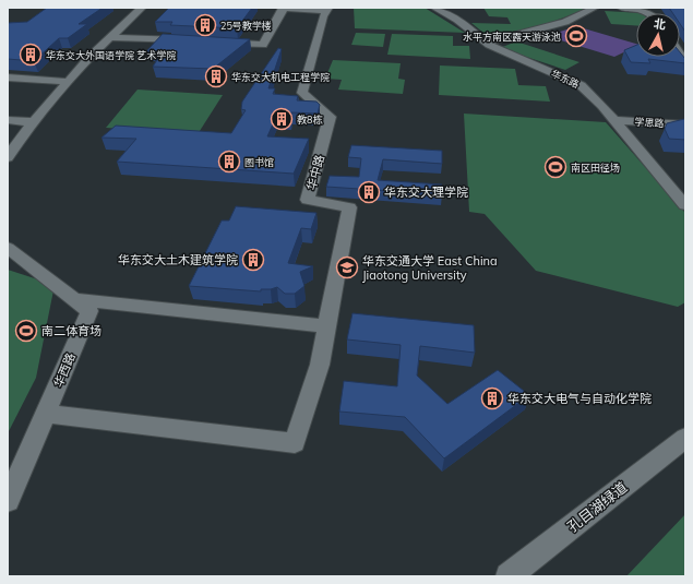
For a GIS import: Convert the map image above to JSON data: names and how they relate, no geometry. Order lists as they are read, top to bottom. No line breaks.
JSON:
{"streets":{"street":["华东路","学思路","华中路","华西路","孔目湖绿道"]},"crossings":[["华东路","学思路"],["华中路","华西路"]],"places":{"building":["25号教学楼","华东交大外国语学院 艺术学院","华东交大机电工程学院","教8栋","图书馆","华东交大理学院","华东交大土木建筑学院","华东交大电气与自动化学院"],"sports":["水平方南区露天游泳池","南区田径场","南二体育场"],"school or university":["华东交通大学 East China Jiaotong University"]},"north":"top"}
